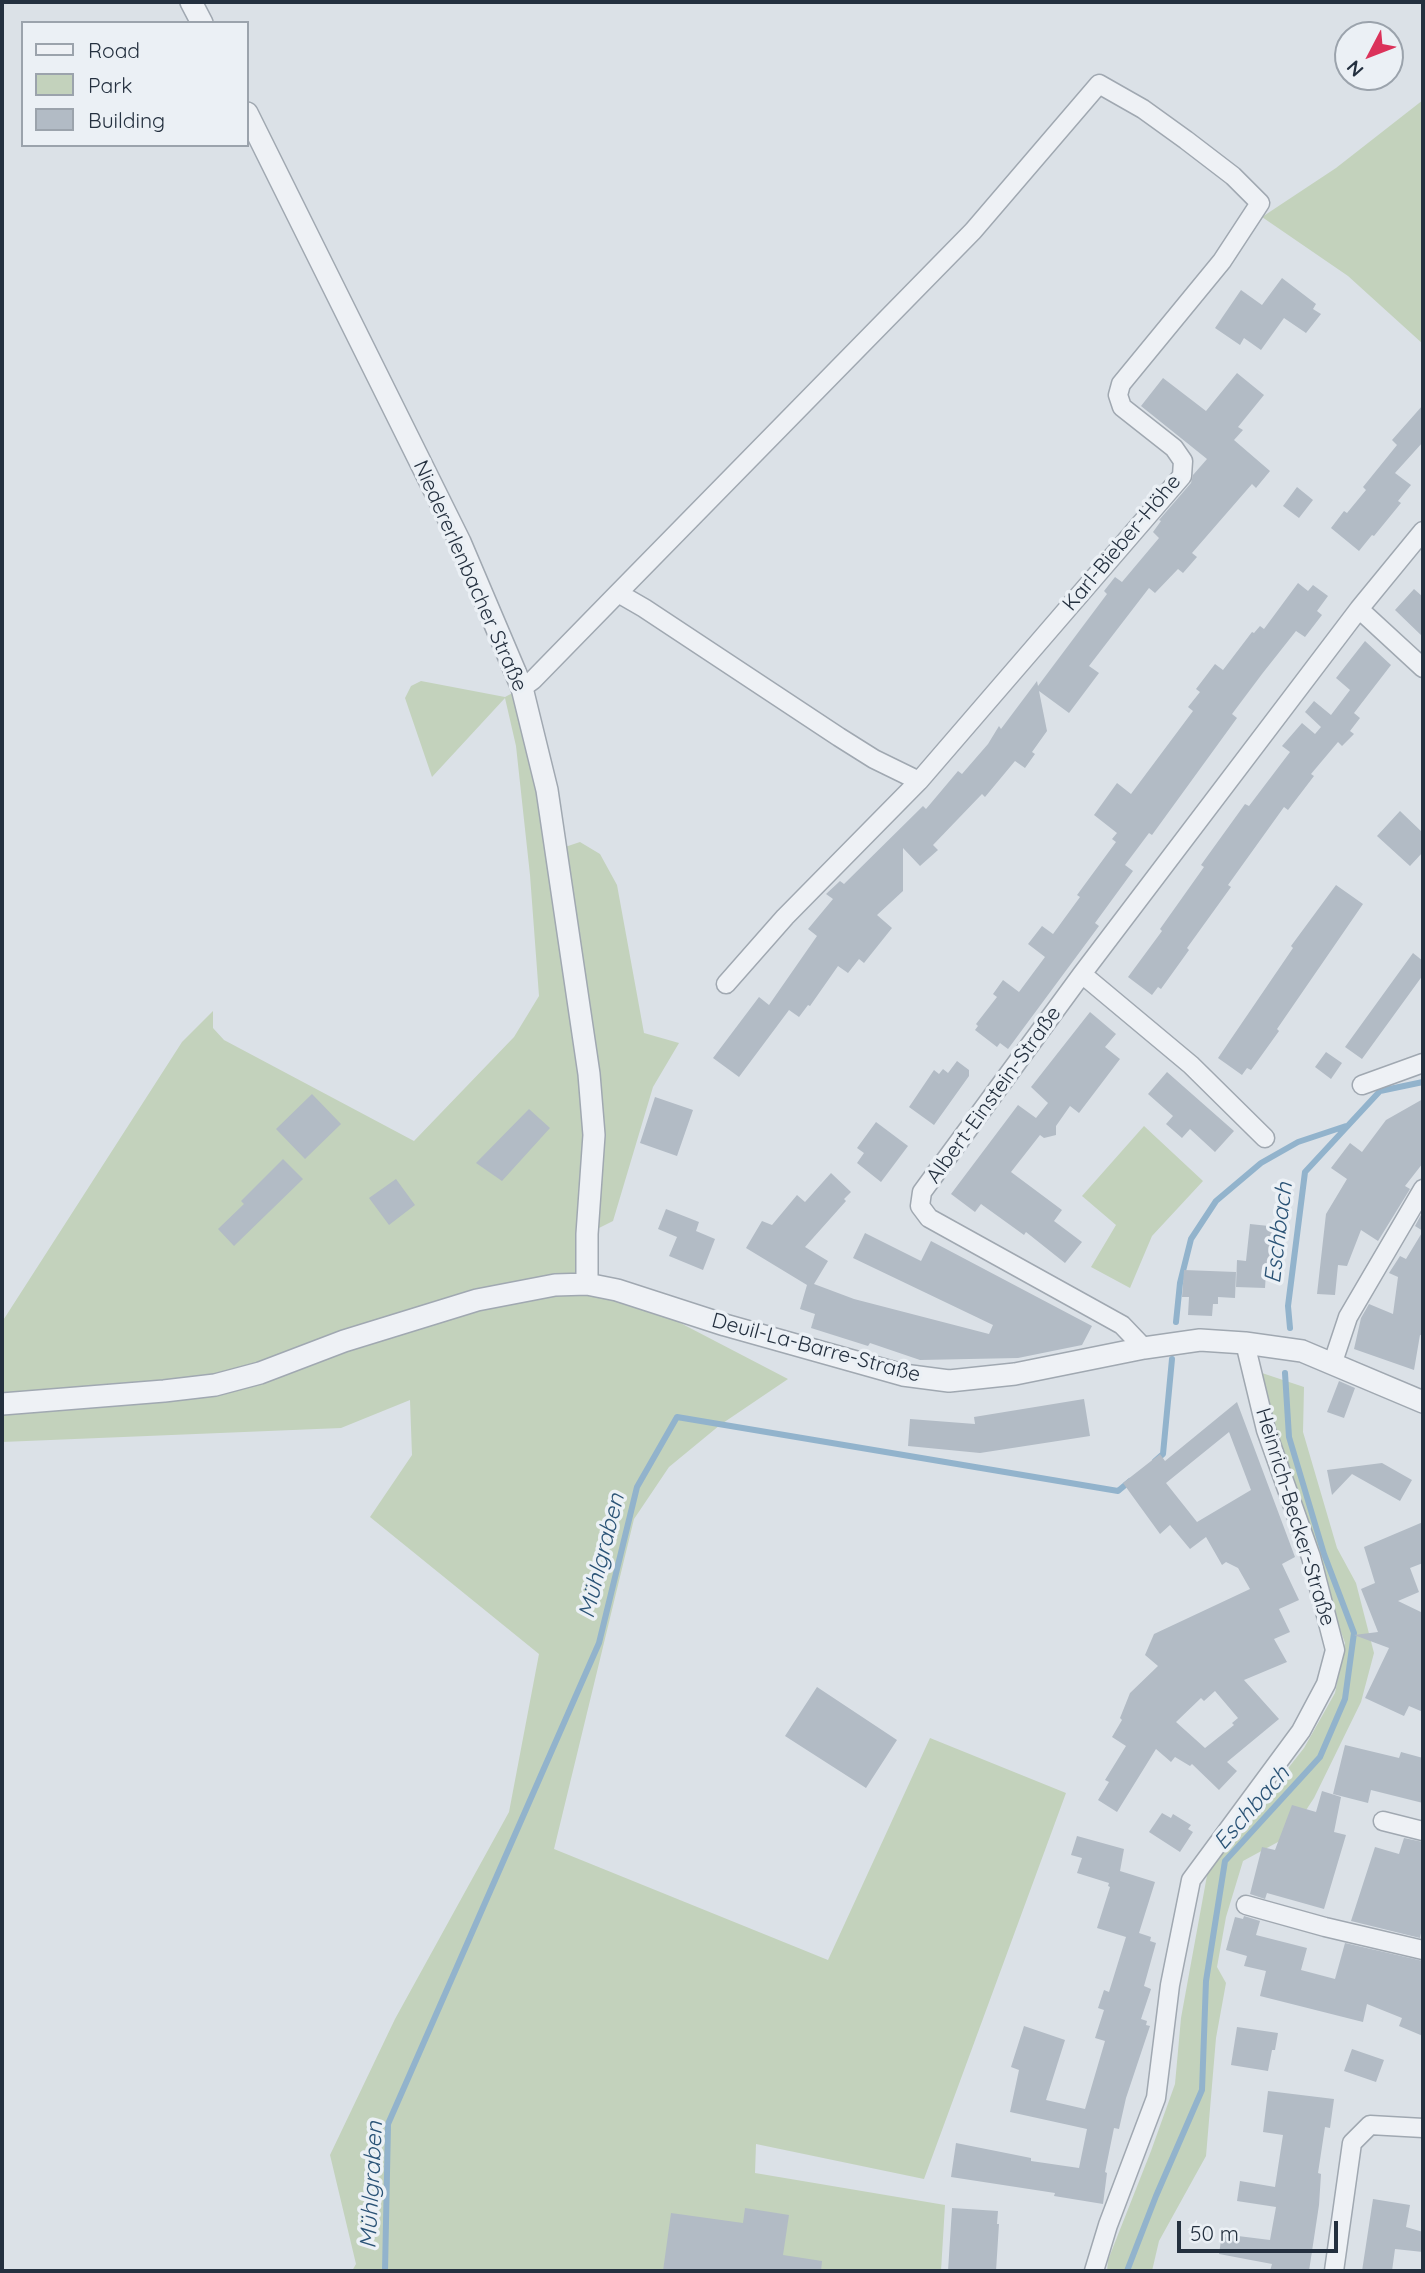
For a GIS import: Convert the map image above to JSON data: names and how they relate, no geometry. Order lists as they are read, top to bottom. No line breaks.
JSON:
{"streets":{"street":["Karl-Bieber-Höhe","Niedererlenbacher Straße","Albert-Einstein-Straße","Deuil-La-Barre-Straße","Heinrich-Becker-Straße"]},"crossings":[["Niedererlenbacher Straße","Deuil-La-Barre-Straße"],["Albert-Einstein-Straße","Deuil-La-Barre-Straße"],["Deuil-La-Barre-Straße","Heinrich-Becker-Straße"]],"water":["Eschbach","Mühlgraben"],"legend":["Road","Park","Building"],"scale_bar":"50 m","north":"bottom left"}
